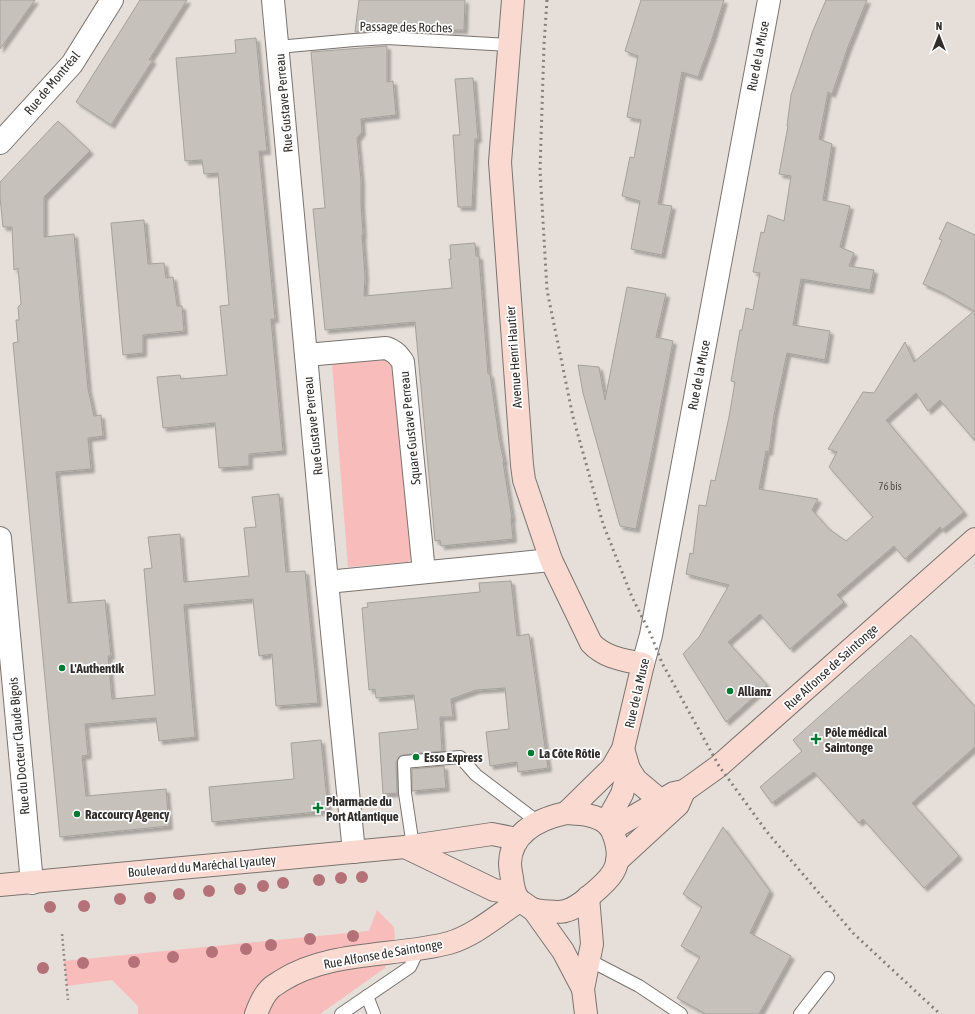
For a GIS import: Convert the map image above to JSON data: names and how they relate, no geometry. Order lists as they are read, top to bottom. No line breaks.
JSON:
{"streets":{"street":["Rue de la Muse","Rue de Montréal","Rue Gustave Perreau","Avenue Henri Hautier","Square Gustave Perreau","Rue Alfonse de Saintonge","Rue du Docteur Claude Bigois","Boulevard du Maréchal Lyautey"],"lane":["Passage des Roches"]},"crossings":[["Passage des Roches","Rue Gustave Perreau"],["Passage des Roches","Avenue Henri Hautier"],["Rue de la Muse","Avenue Henri Hautier"],["Rue de la Muse","Rue Alfonse de Saintonge"],["Rue de la Muse","Boulevard du Maréchal Lyautey"],["Rue Gustave Perreau","Square Gustave Perreau"],["Rue Gustave Perreau","Boulevard du Maréchal Lyautey"],["Rue Alfonse de Saintonge","Boulevard du Maréchal Lyautey"],["Rue du Docteur Claude Bigois","Boulevard du Maréchal Lyautey"]],"places":{"other":["L'Authentik","Allianz","La Côte Rôtie","Esso Express","Raccourcy Agency"],"health":["Pôle médical Saintonge","Pharmacie du Port Atlantique"]},"house_numbers":["76 bis"],"north":"top"}
